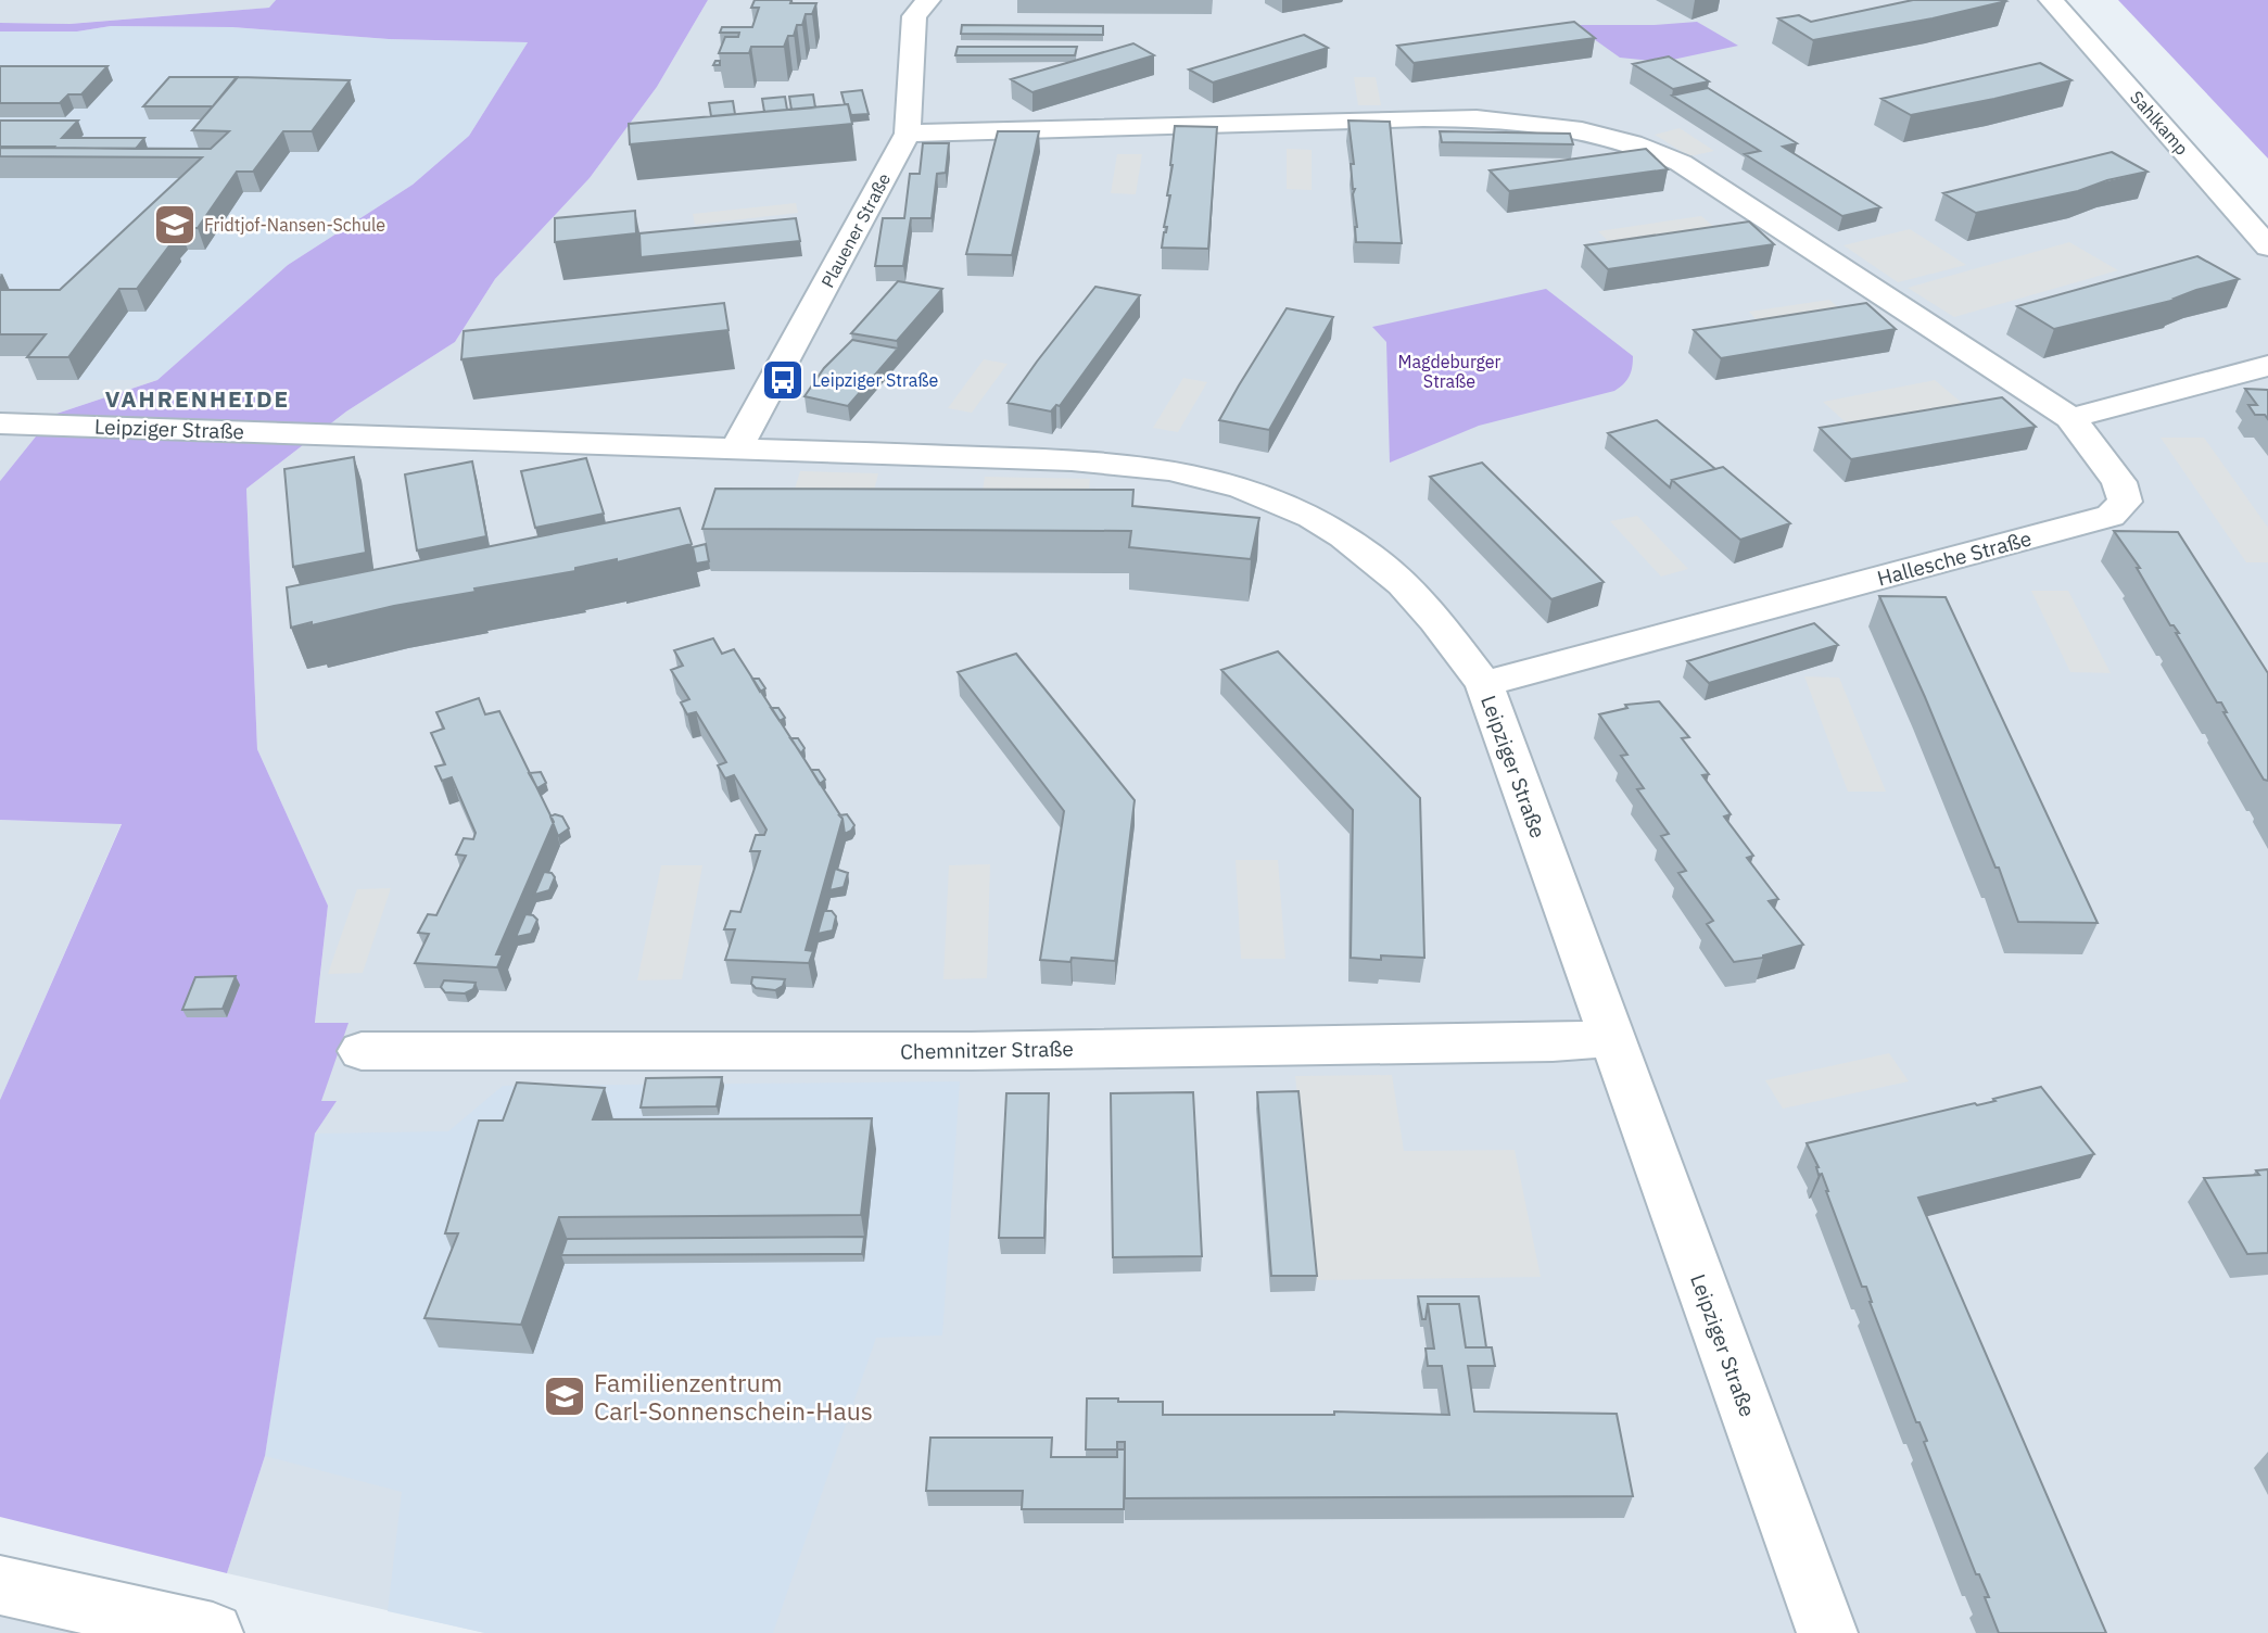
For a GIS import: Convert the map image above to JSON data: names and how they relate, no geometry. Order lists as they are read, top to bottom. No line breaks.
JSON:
{"streets":{"street":["Sahlkamp","Plauener Straße","Leipziger Straße","Hallesche Straße","Chemnitzer Straße"]},"crossings":[["Plauener Straße","Leipziger Straße"],["Leipziger Straße","Hallesche Straße"],["Leipziger Straße","Chemnitzer Straße"]],"districts":["VAHRENHEIDE"],"parks":["Magdeburger Straße"],"places":{"school or university":["Fridtjof-Nansen-Schule","Familienzentrum Carl-Sonnenschein-Haus"],"bus stop":["Leipziger Straße"]}}
